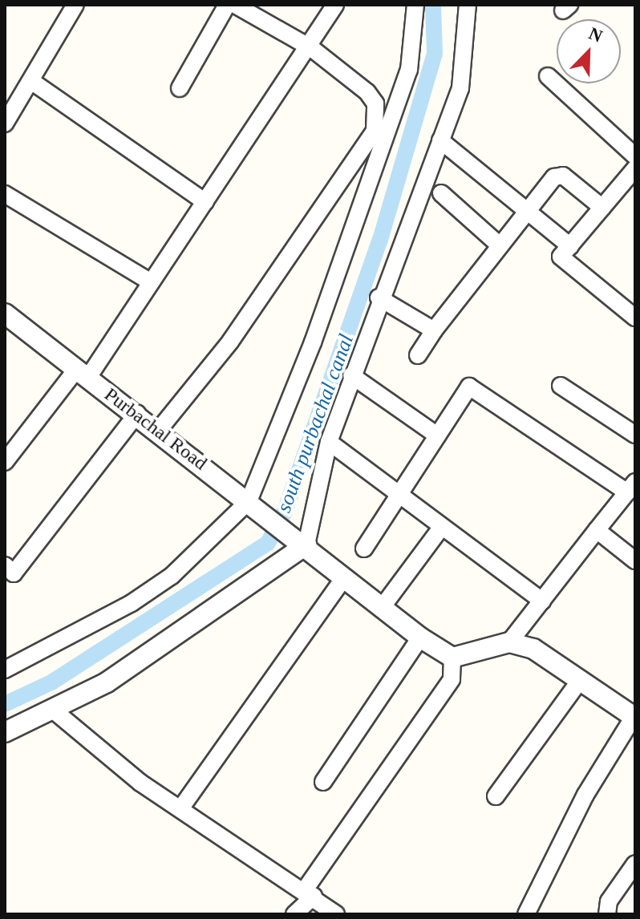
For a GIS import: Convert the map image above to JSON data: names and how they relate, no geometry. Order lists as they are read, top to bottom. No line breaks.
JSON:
{"streets":{"street":["Purbachal Road"]},"water":["south purbachal canal"],"north":"top right"}
